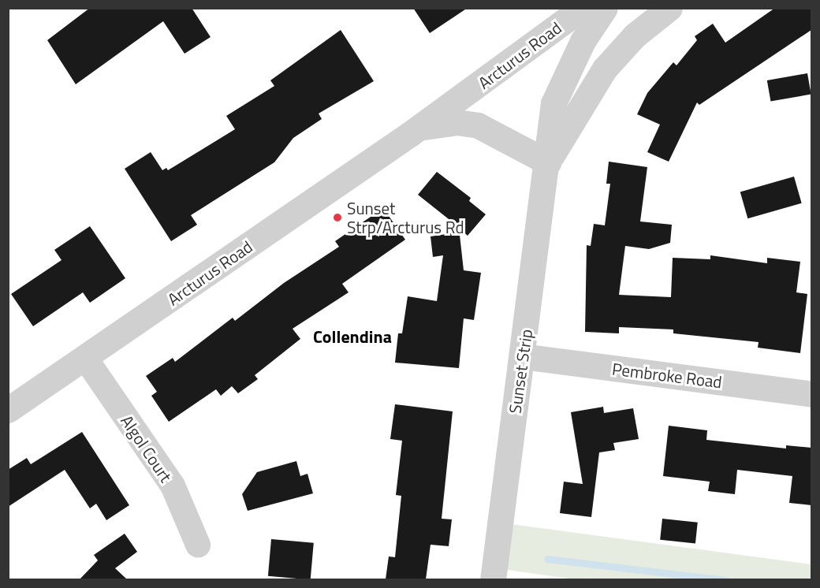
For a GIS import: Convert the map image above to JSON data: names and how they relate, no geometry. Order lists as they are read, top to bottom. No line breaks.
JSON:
{"streets":{"street":["Arcturus Road","Sunset Strip","Pembroke Road","Algol Court"]},"crossings":[["Arcturus Road","Sunset Strip"],["Arcturus Road","Algol Court"],["Sunset Strip","Pembroke Road"]],"districts":["Collendina"],"places":["Sunset Strp/Arcturus Rd"]}
